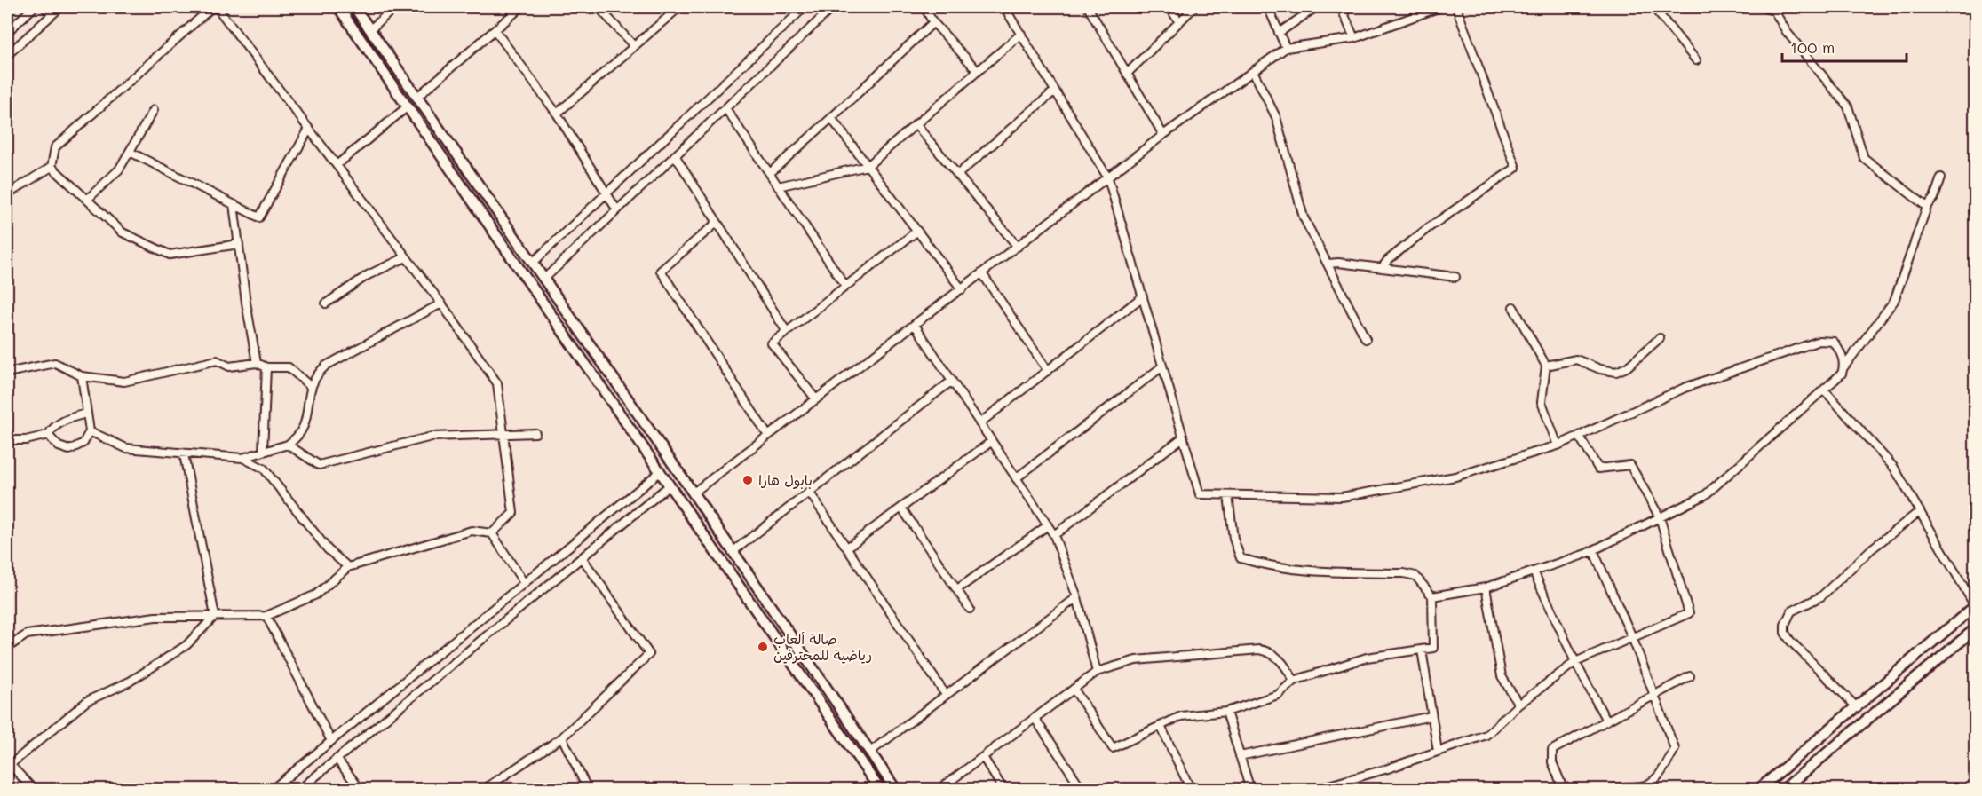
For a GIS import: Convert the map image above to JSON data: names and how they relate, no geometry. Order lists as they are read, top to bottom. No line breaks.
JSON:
{"places":["بابول هارا","صالة ألعاب رياضية للمحترفين"],"scale_bar":"100 m"}
